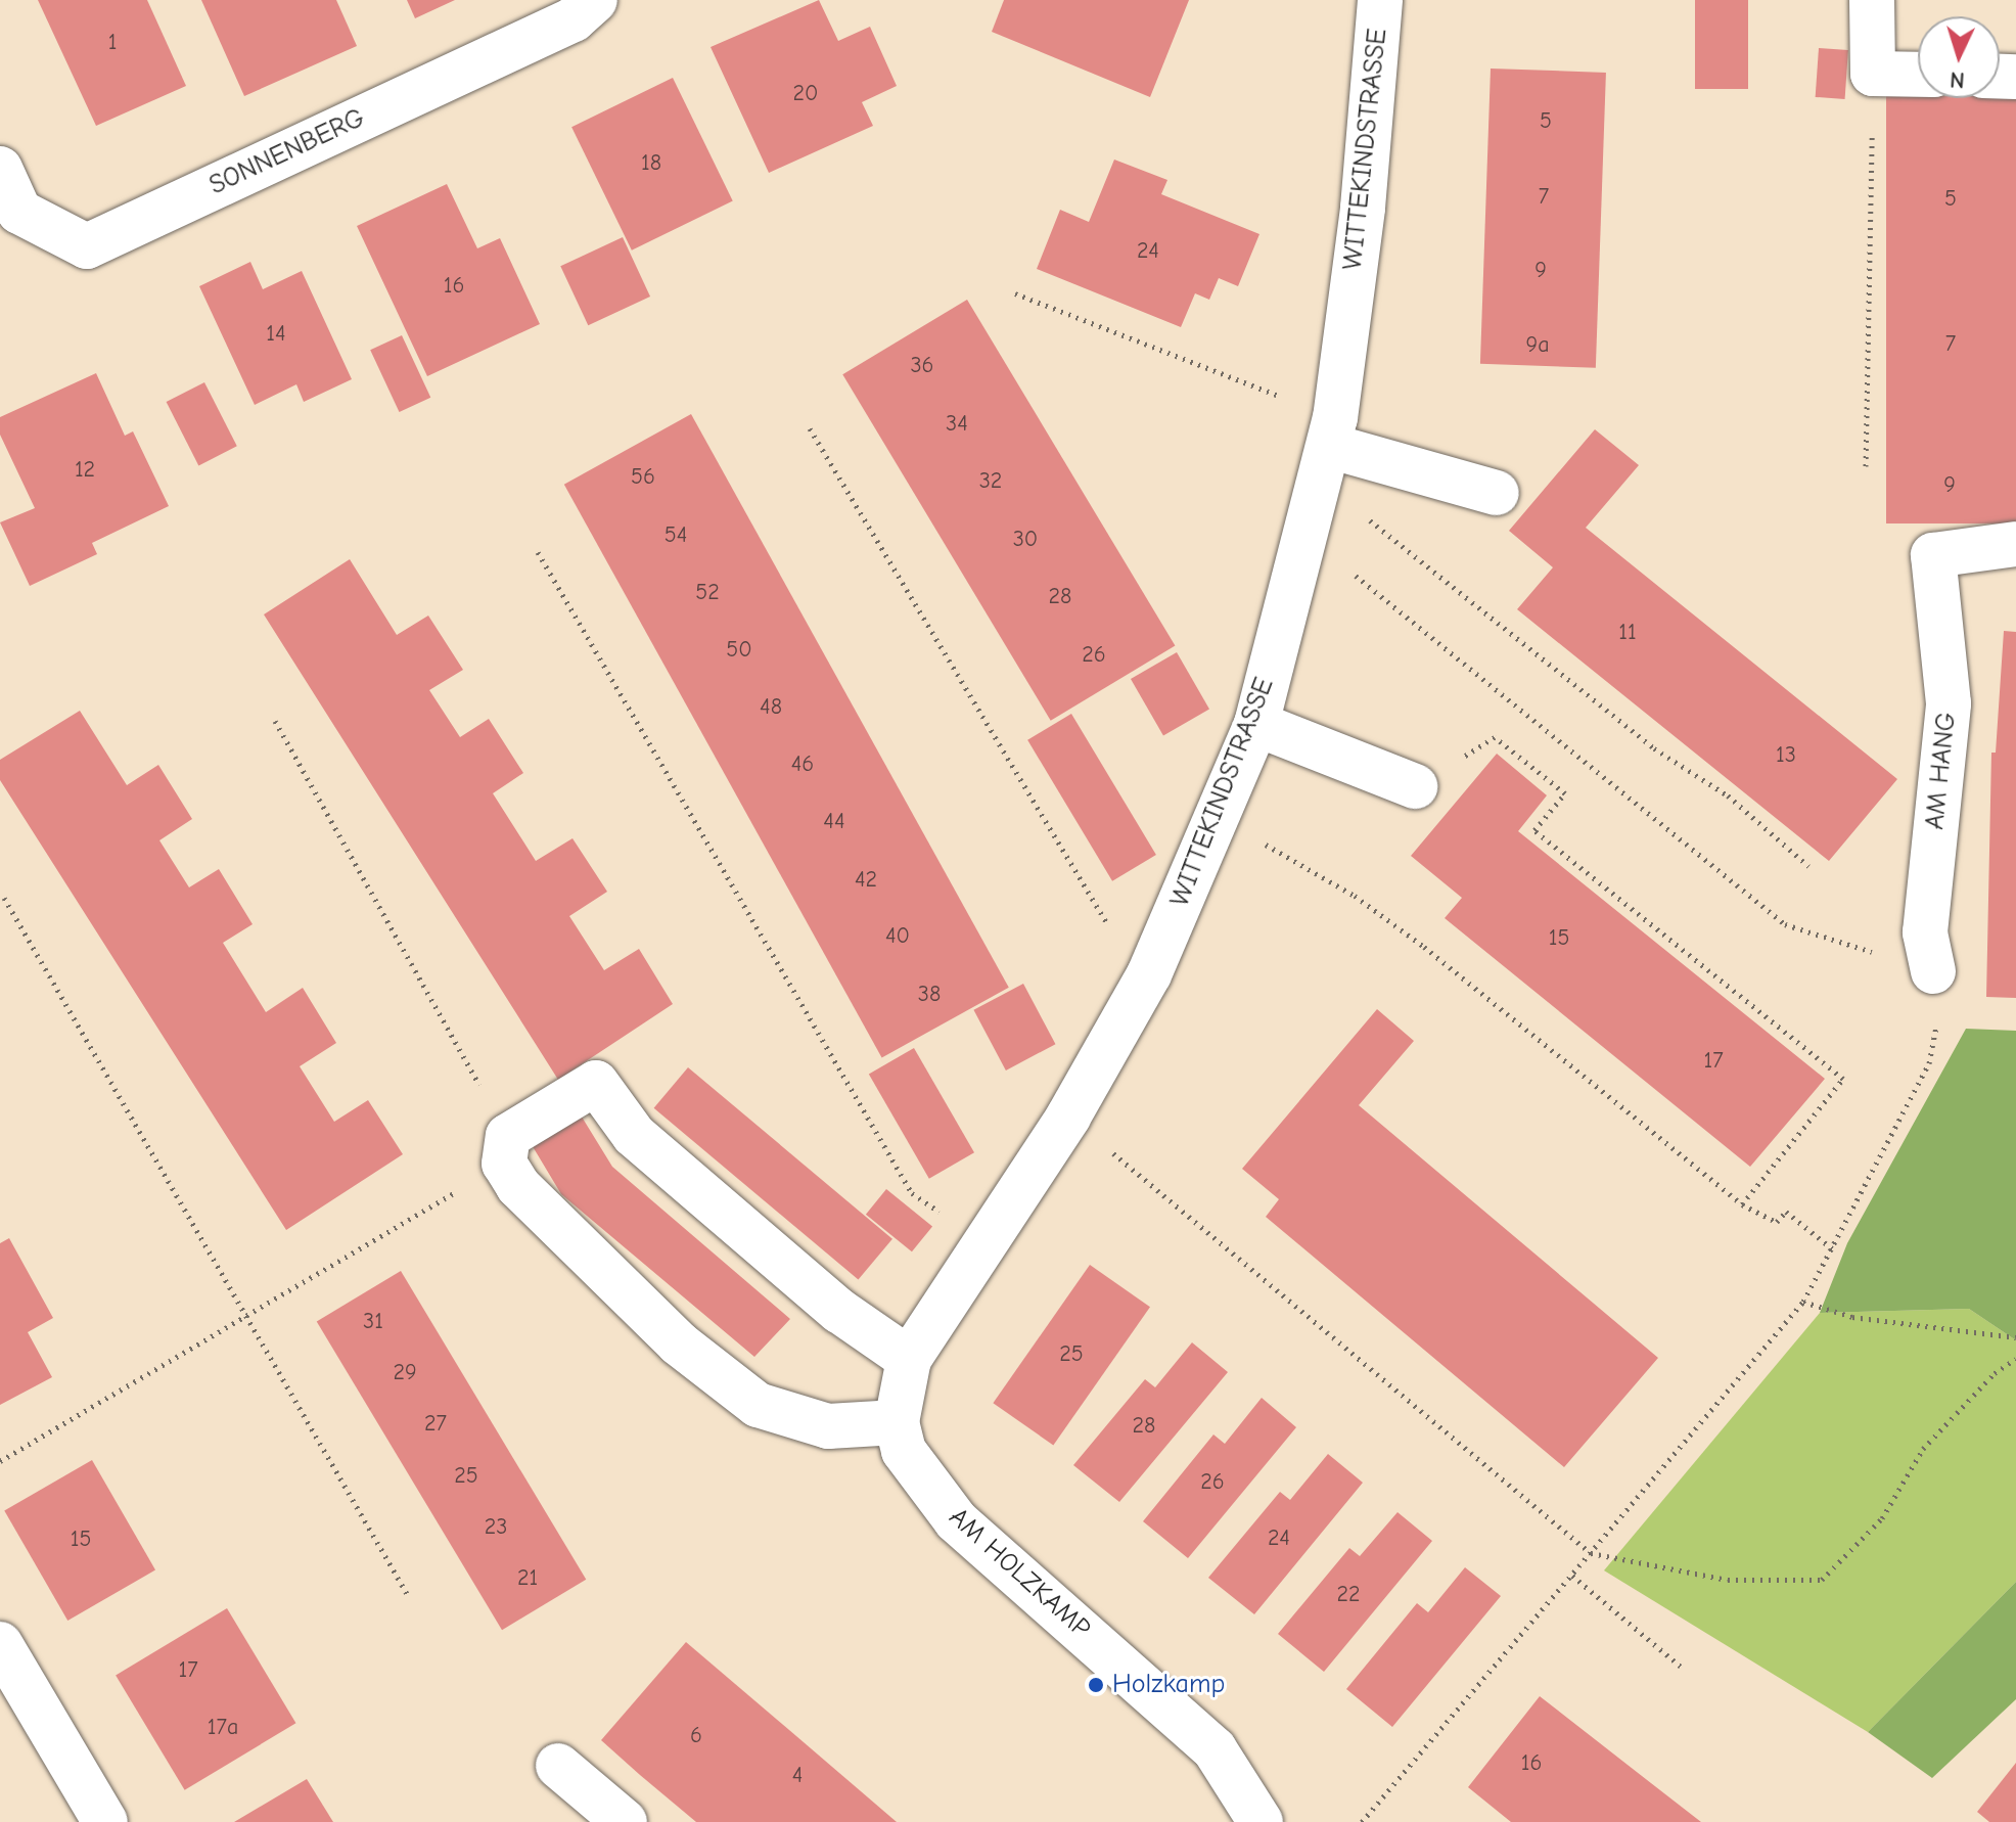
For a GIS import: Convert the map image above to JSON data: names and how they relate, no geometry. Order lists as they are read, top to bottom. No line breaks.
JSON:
{"streets":{"street":["WITTEKINDSTRASSE","SONNENBERG","AM HANG","AM HOLZKAMP"]},"crossings":[["WITTEKINDSTRASSE","AM HOLZKAMP"]],"places":["Holzkamp"],"house_numbers":["1","20","5","18","7","5","24","9","16","14","7","9a","36","34","12","56","32","9","54","30","52","28","11","50","26","48","13","46","44","42","40","15","38","17","31","25","29","27","28","25","26","23","24","15","21","22","17","17a","6","16","4"],"north":"bottom"}
